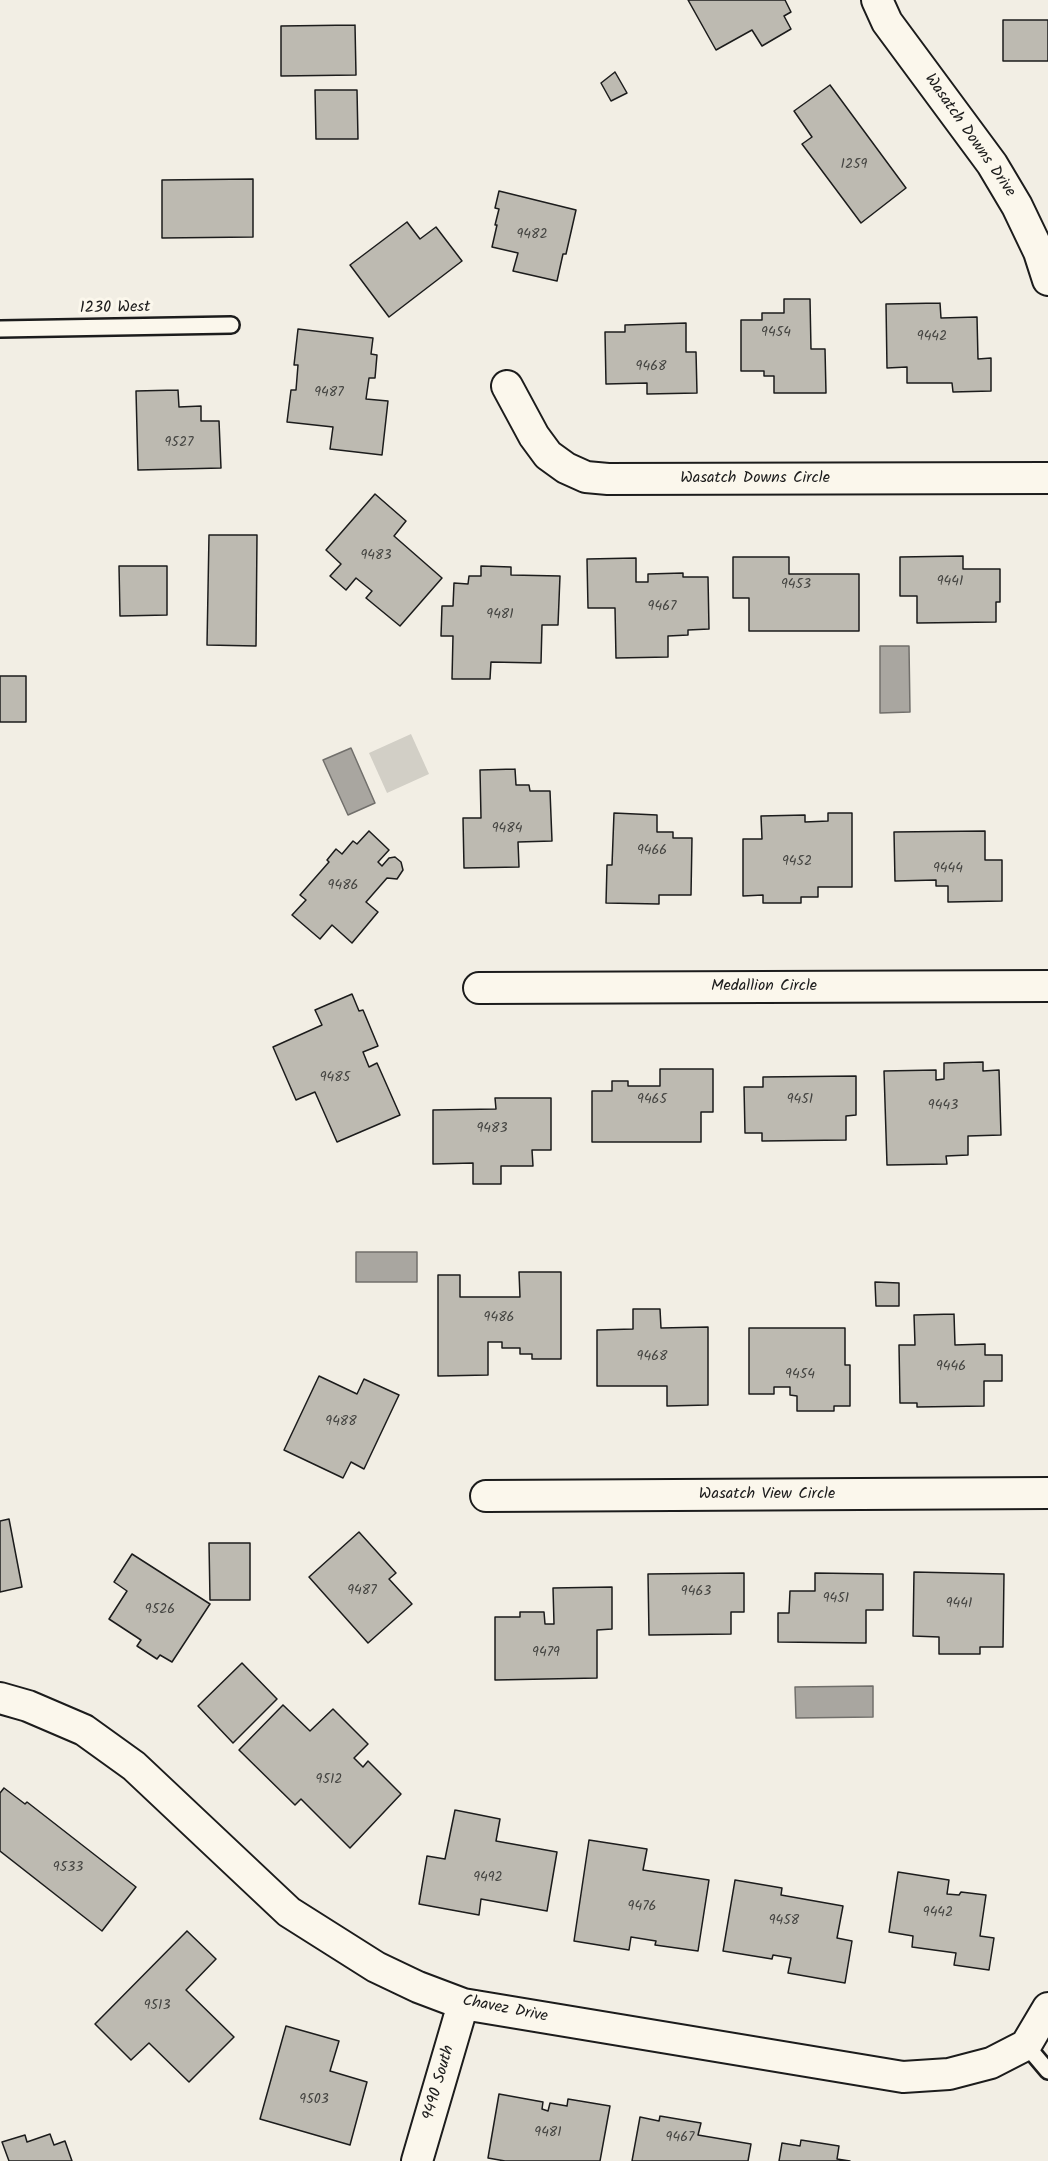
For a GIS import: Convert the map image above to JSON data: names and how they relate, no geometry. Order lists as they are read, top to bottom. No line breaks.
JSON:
{"streets":{"street":["Wasatch Downs Drive","Wasatch Downs Circle","Medallion Circle","Wasatch View Circle","Chavez Drive","9490 South"],"lane":["1230 West"]},"crossings":[["Chavez Drive","9490 South"]],"house_numbers":["1259","9482","9454","9442","9468","9487","9527","9483","9441","9453","9467","9481","9484","9466","9452","9444","9486","9485","9465","9451","9443","9483","9486","9468","9446","9454","9488","9487","9463","9451","9441","9526","9479","9512","9533","9492","9476","9442","9458","9513","9503","9481","9467"]}
